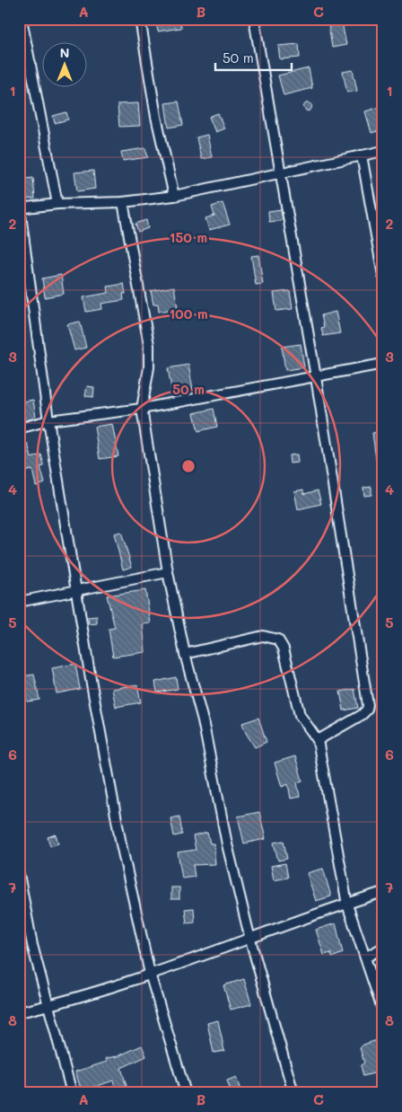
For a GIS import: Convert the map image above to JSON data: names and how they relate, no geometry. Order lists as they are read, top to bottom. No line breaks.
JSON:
{"scale_bar":"50 m","north":"top","grid":{"columns":["A","B","C"],"rows":["1","2","3","4","5","6","7","8"]},"rings":["150 m","100 m","50 m"]}
